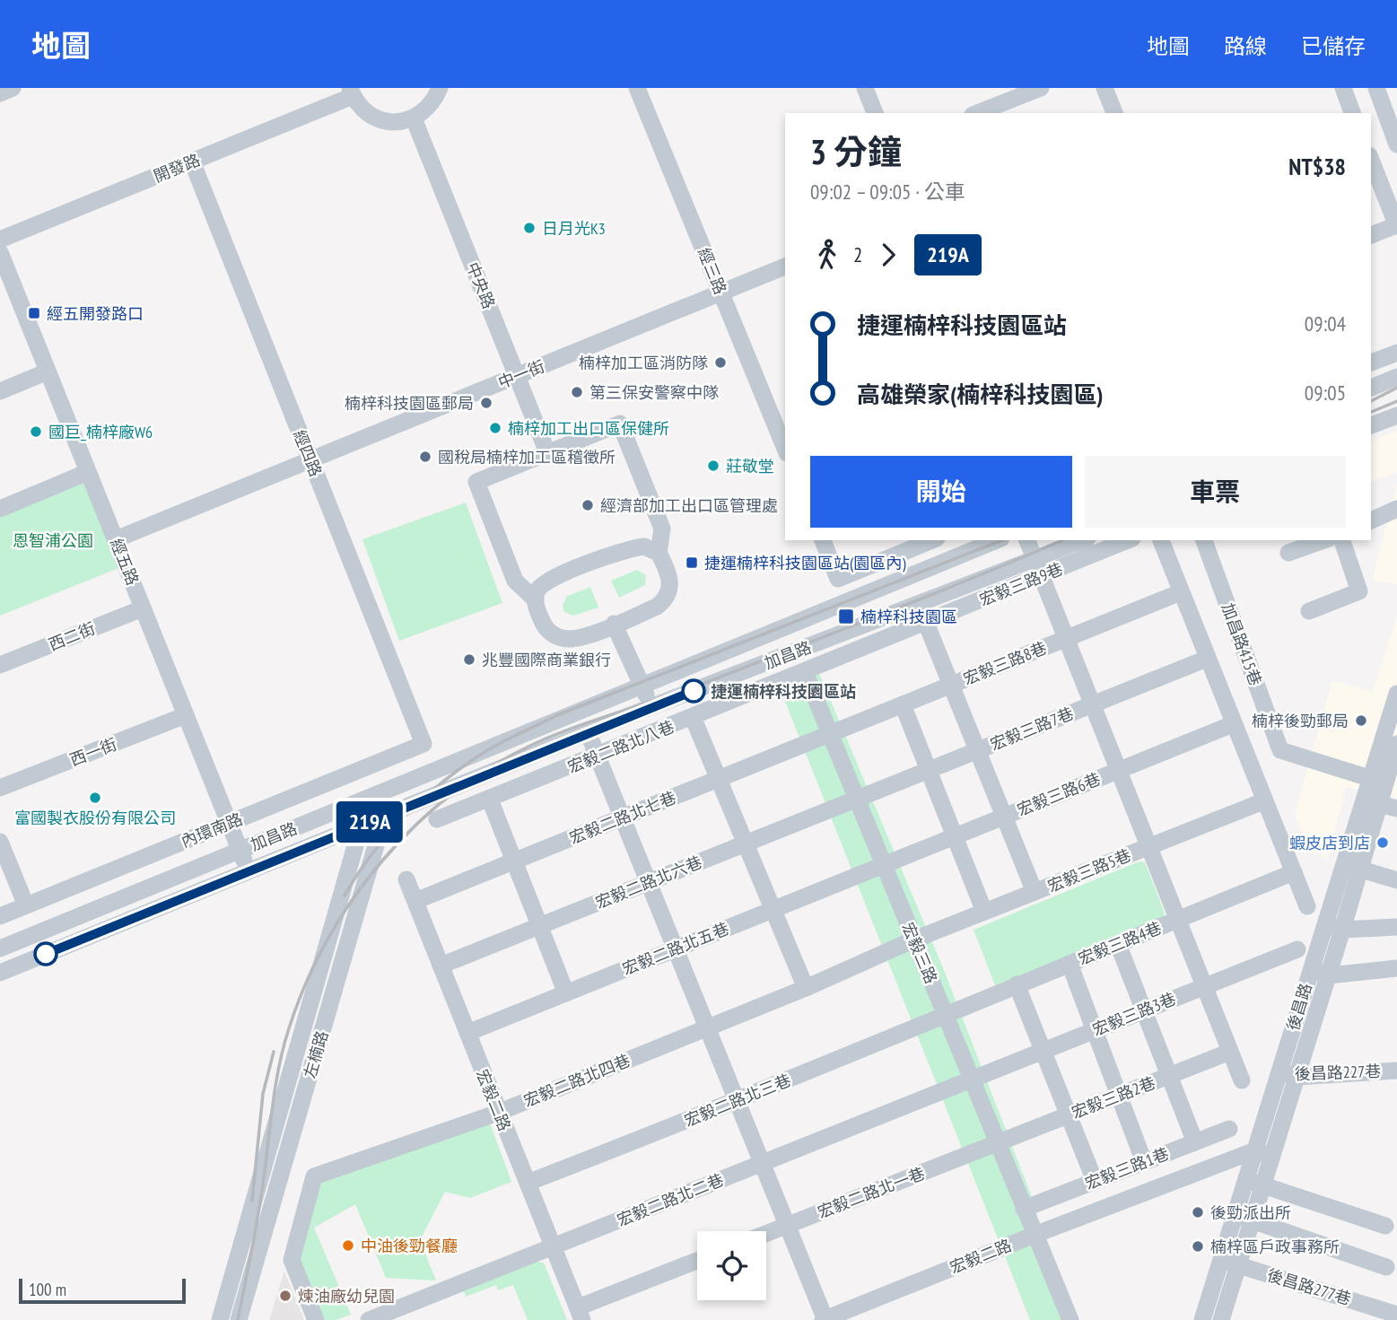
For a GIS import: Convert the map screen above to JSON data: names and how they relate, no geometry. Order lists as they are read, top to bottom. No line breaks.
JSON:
{"streets":{"street":["開發路","經三路","中央路","中一街","經四路","經五路","宏毅三路9巷","西二街","加昌路415巷","加昌路","宏毅三路8巷","宏毅三路7巷","宏毅二路北八巷","西一街","宏毅三路6巷","宏毅二路北七巷","內環南路","宏毅三路5巷","宏毅二路北六巷","宏毅三路4巷","宏毅二路北五巷","宏毅三路","後昌路","宏毅三路3巷","左楠路","後昌路227巷","宏毅二路北四巷","宏毅三路2巷","宏毅二路","宏毅二路北三巷","宏毅三路1巷","宏毅二路北一巷","宏毅二路北二巷","後昌路277巷"]},"crossings":[["開發路","經四路"],["經三路","中一街"],["中央路","中一街"],["中一街","經四路"],["中一街","經五路"],["經四路","內環南路"],["經五路","西二街"],["經五路","加昌路"],["經五路","西一街"],["經五路","內環南路"],["宏毅三路9巷","加昌路"],["宏毅三路9巷","宏毅二路北八巷"],["宏毅三路9巷","宏毅三路"],["加昌路415巷","後昌路"],["加昌路","左楠路"],["宏毅三路8巷","宏毅二路北七巷"],["宏毅三路8巷","宏毅三路"],["宏毅三路7巷","宏毅二路北六巷"],["宏毅三路7巷","宏毅三路"],["宏毅二路北八巷","宏毅三路"],["宏毅三路6巷","宏毅二路北五巷"],["宏毅三路6巷","宏毅三路"],["宏毅二路北七巷","宏毅三路"],["宏毅二路北七巷","宏毅二路"],["宏毅三路5巷","宏毅三路"],["宏毅三路5巷","宏毅二路北四巷"],["宏毅二路北六巷","宏毅三路"],["宏毅二路北六巷","宏毅二路"],["宏毅三路4巷","宏毅三路"],["宏毅三路4巷","宏毅二路北三巷"],["宏毅二路北五巷","宏毅三路"],["宏毅二路北五巷","宏毅二路"],["宏毅三路","宏毅三路3巷"],["宏毅三路","宏毅二路北四巷"],["宏毅三路","宏毅三路2巷"],["宏毅三路","宏毅二路"],["宏毅三路","宏毅二路北三巷"],["宏毅三路","宏毅三路1巷"],["宏毅三路","宏毅二路北一巷"],["宏毅三路","宏毅二路北二巷"],["後昌路","後昌路227巷"],["後昌路","後昌路277巷"],["宏毅三路3巷","宏毅二路北二巷"],["宏毅二路北四巷","宏毅二路"],["宏毅三路2巷","宏毅二路北一巷"],["宏毅二路","宏毅二路北三巷"],["宏毅二路","宏毅二路北二巷"]],"parks":["恩智浦公園"],"places":{"other":["日月光K3","楠梓加工區消防隊","第三保安警察中隊","楠梓科技園區郵局","楠梓加工出口區保健所","國巨_楠梓廠W6","國稅局楠梓加工區稽徵所","莊敬堂","經濟部加工出口區管理處","兆豐國際商業銀行","捷運楠梓科技園區站","楠梓後勁郵局","富國製衣股份有限公司","蝦皮店到店","後勁派出所","中油後勁餐廳","楠梓區戶政事務所","煉油廠幼兒園"],"transit":["經五開發路口","捷運楠梓科技園區站(園區內)","楠梓科技園區"]},"lines":["bus line 219A"],"scale_bar":"100 m","page":{"header":"地圖","nav":["地圖","路線","已儲存"],"on_map":"219A","heading":["3 分鐘","09:02 – 09:05 · 公車","NT$38"],"legs":["2","219A"],"list":[{"name":"捷運楠梓科技園區站","value":"09:04"},{"name":"高雄榮家(楠梓科技園區)","value":"09:05"}],"buttons":["開始","車票"],"scale":"100 m"}}
